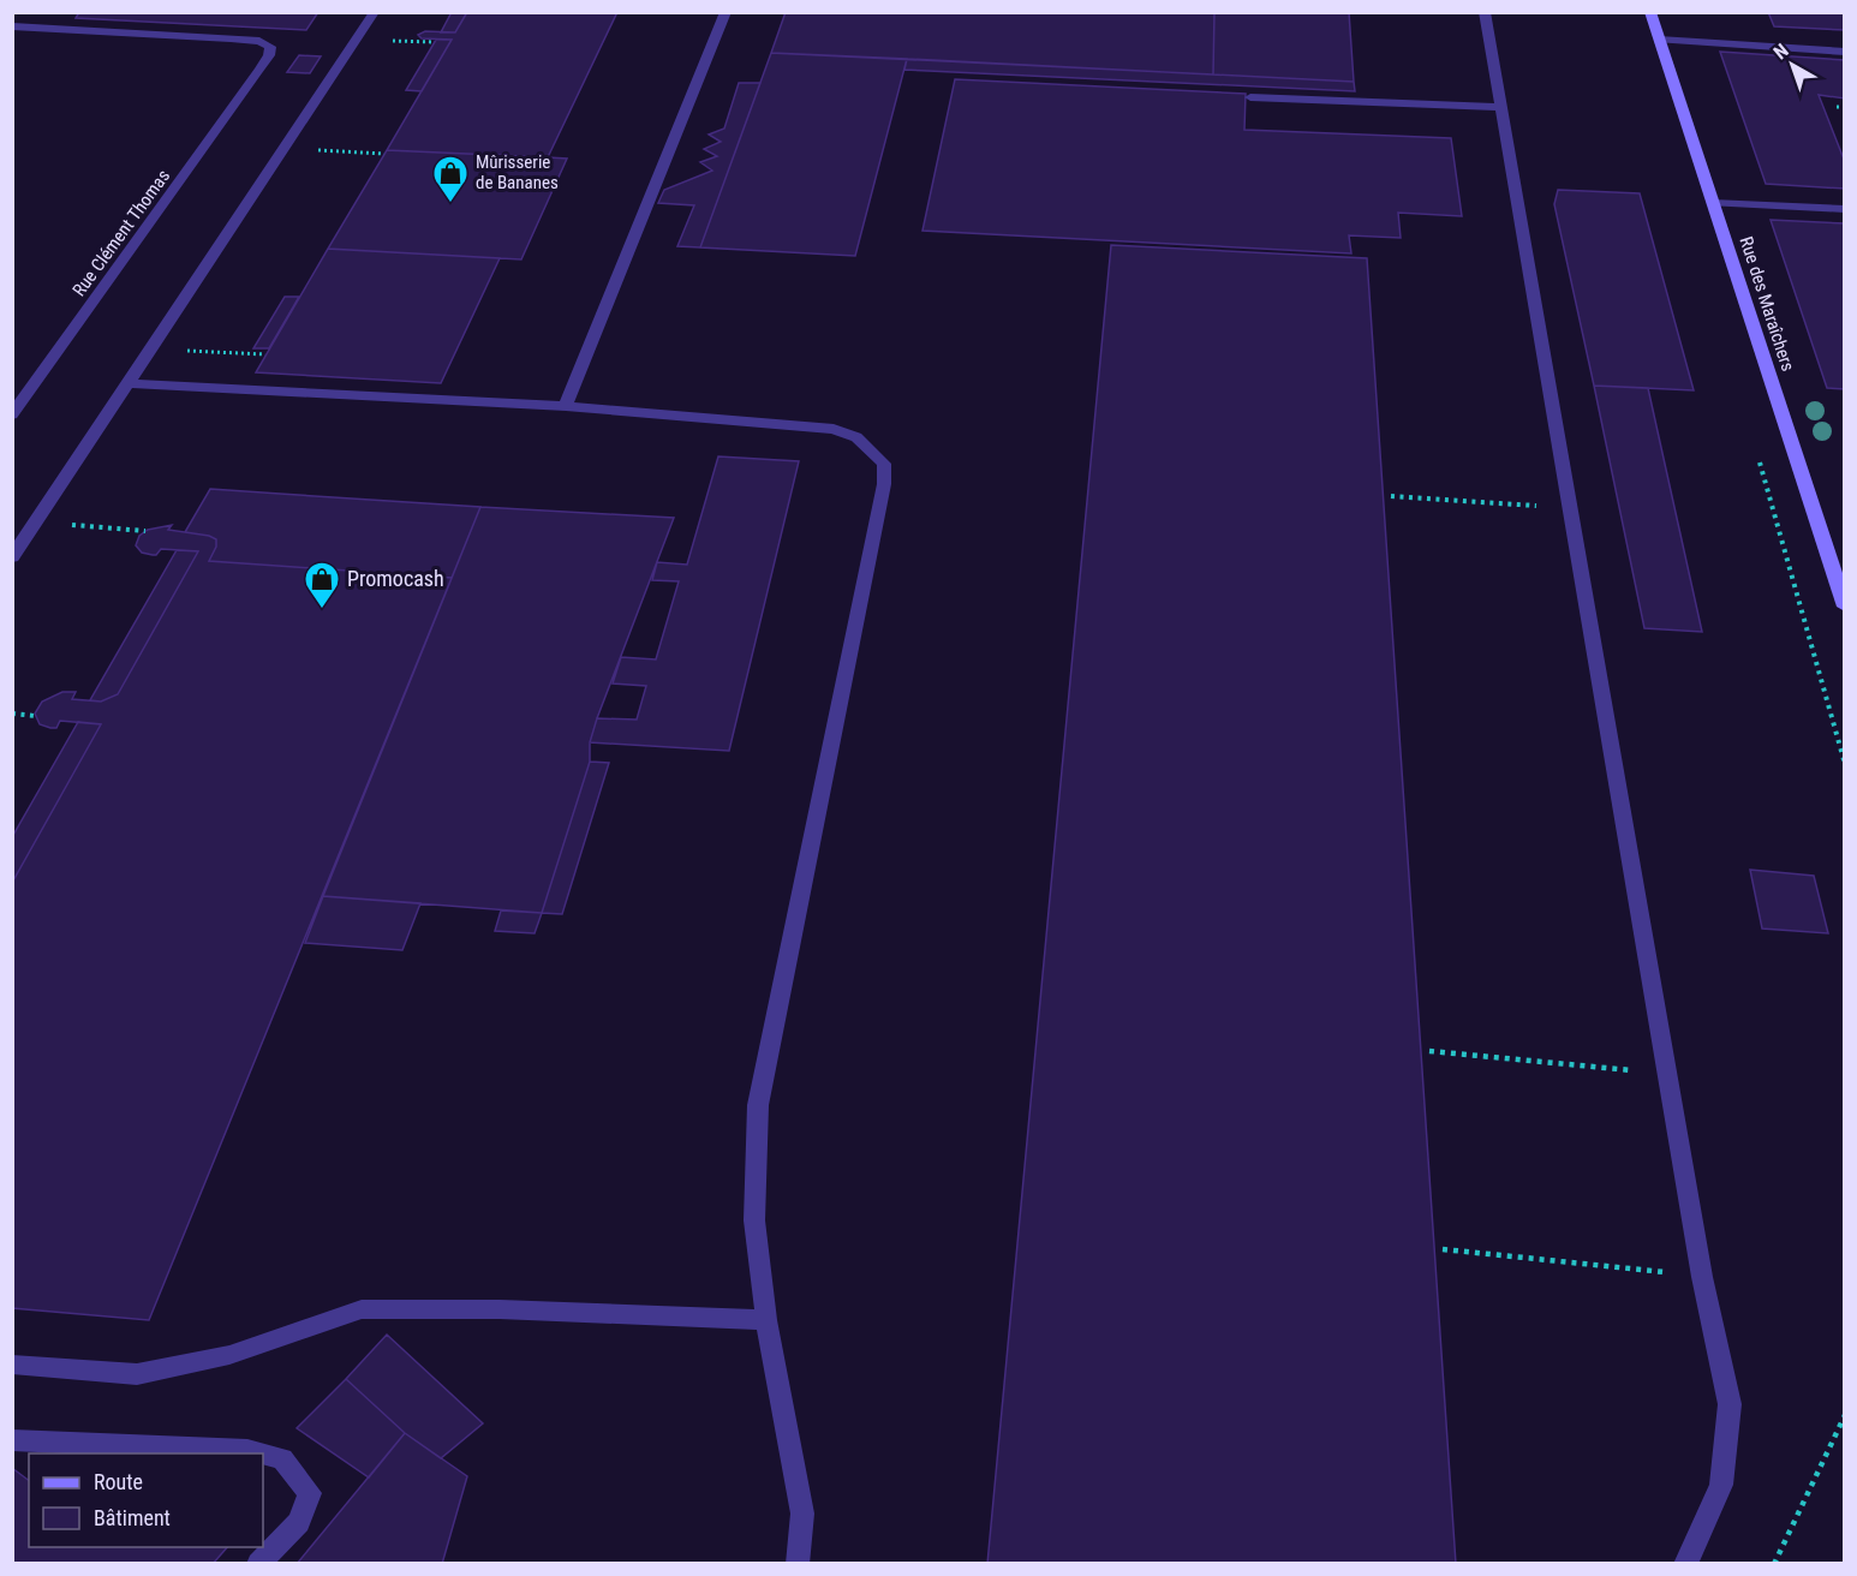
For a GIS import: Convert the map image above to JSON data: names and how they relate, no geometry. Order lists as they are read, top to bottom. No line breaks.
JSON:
{"streets":{"main road":["Rue des Maraîchers"],"street":["Rue Clément Thomas"]},"places":{"shop":["Mûrisserie de Bananes","Promocash"]},"legend":["Route","Bâtiment"],"north":"top left"}
